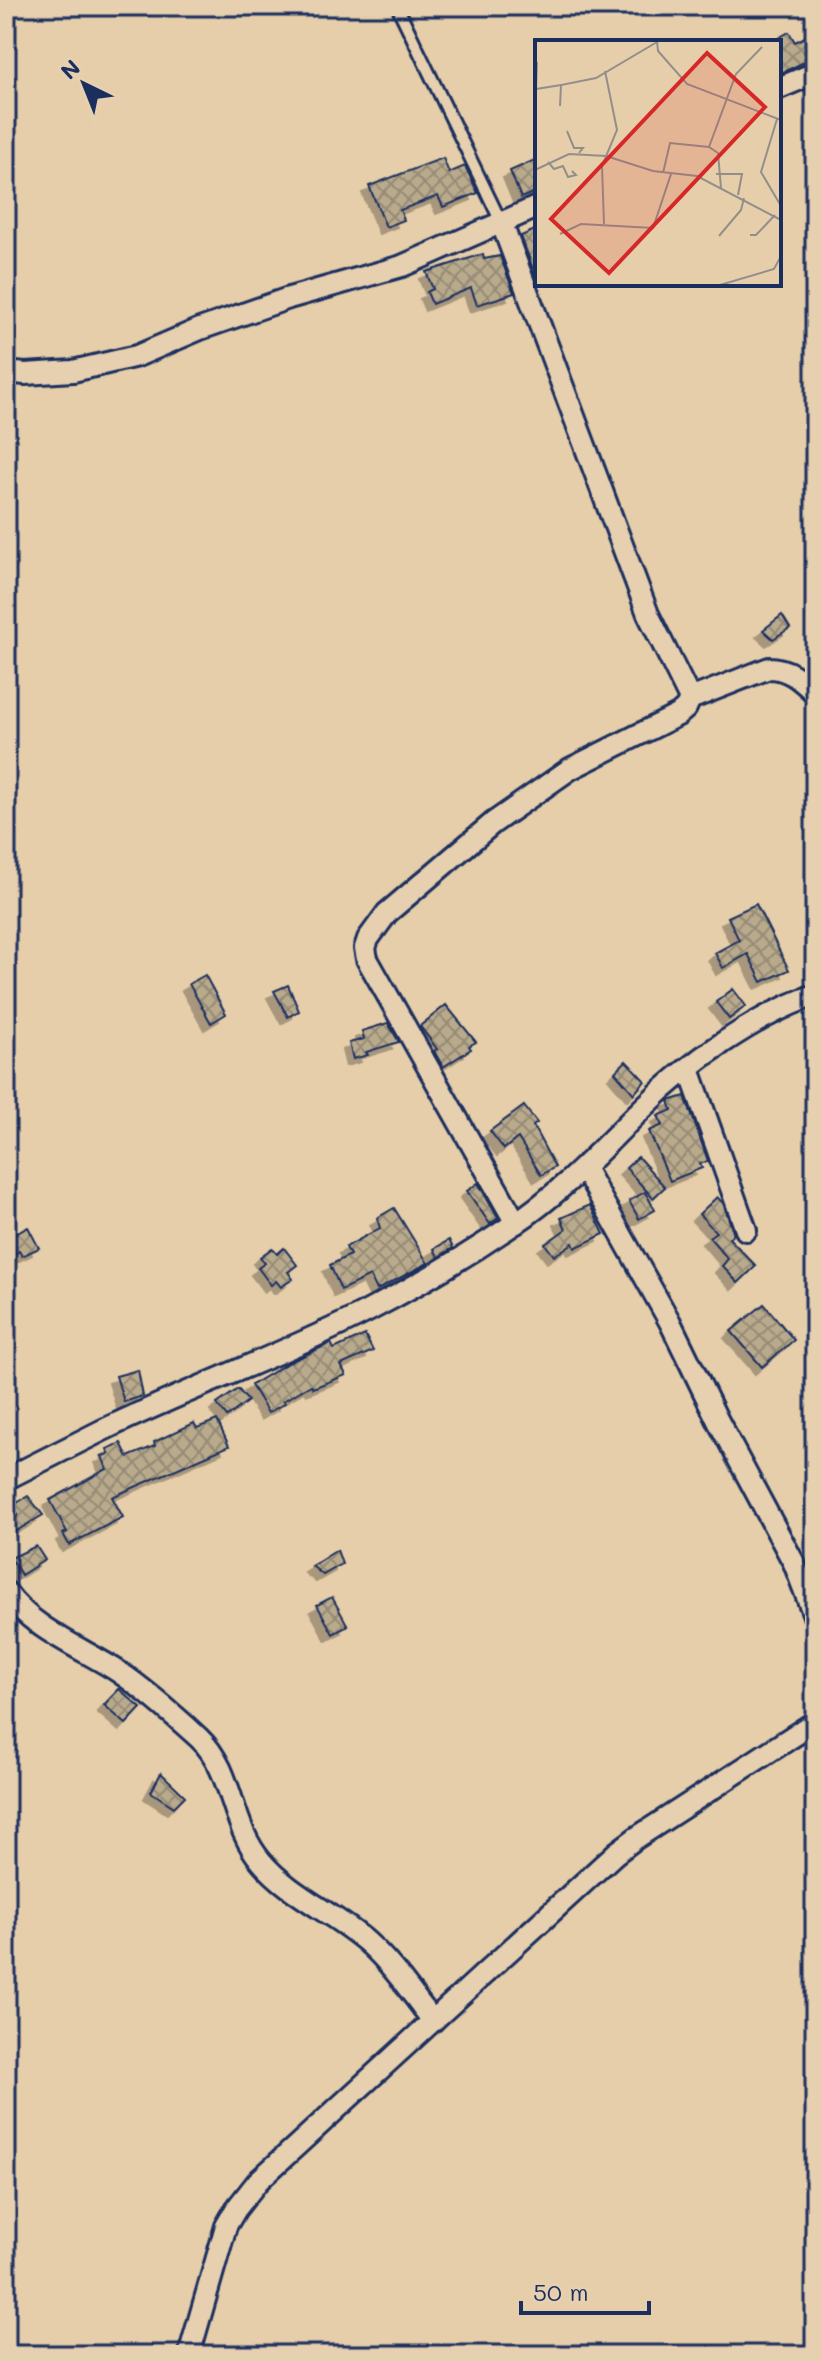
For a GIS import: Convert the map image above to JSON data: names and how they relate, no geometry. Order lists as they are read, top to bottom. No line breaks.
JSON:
{"scale_bar":"50 m","north":"top left"}
